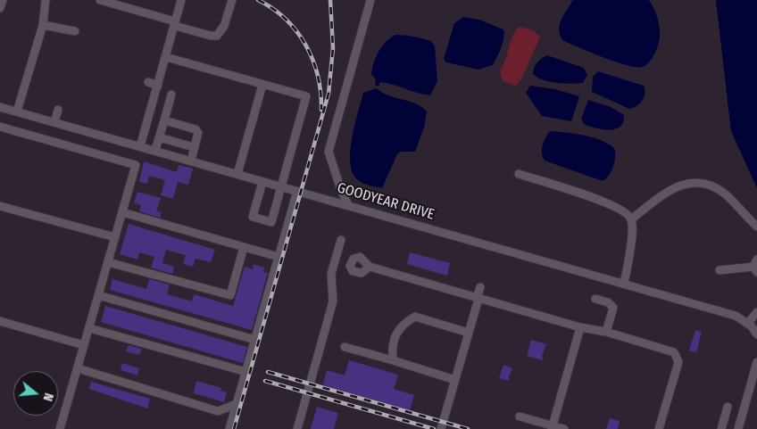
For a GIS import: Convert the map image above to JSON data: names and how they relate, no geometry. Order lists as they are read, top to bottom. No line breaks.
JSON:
{"streets":{"street":["GOODYEAR DRIVE"]},"north":"right"}
